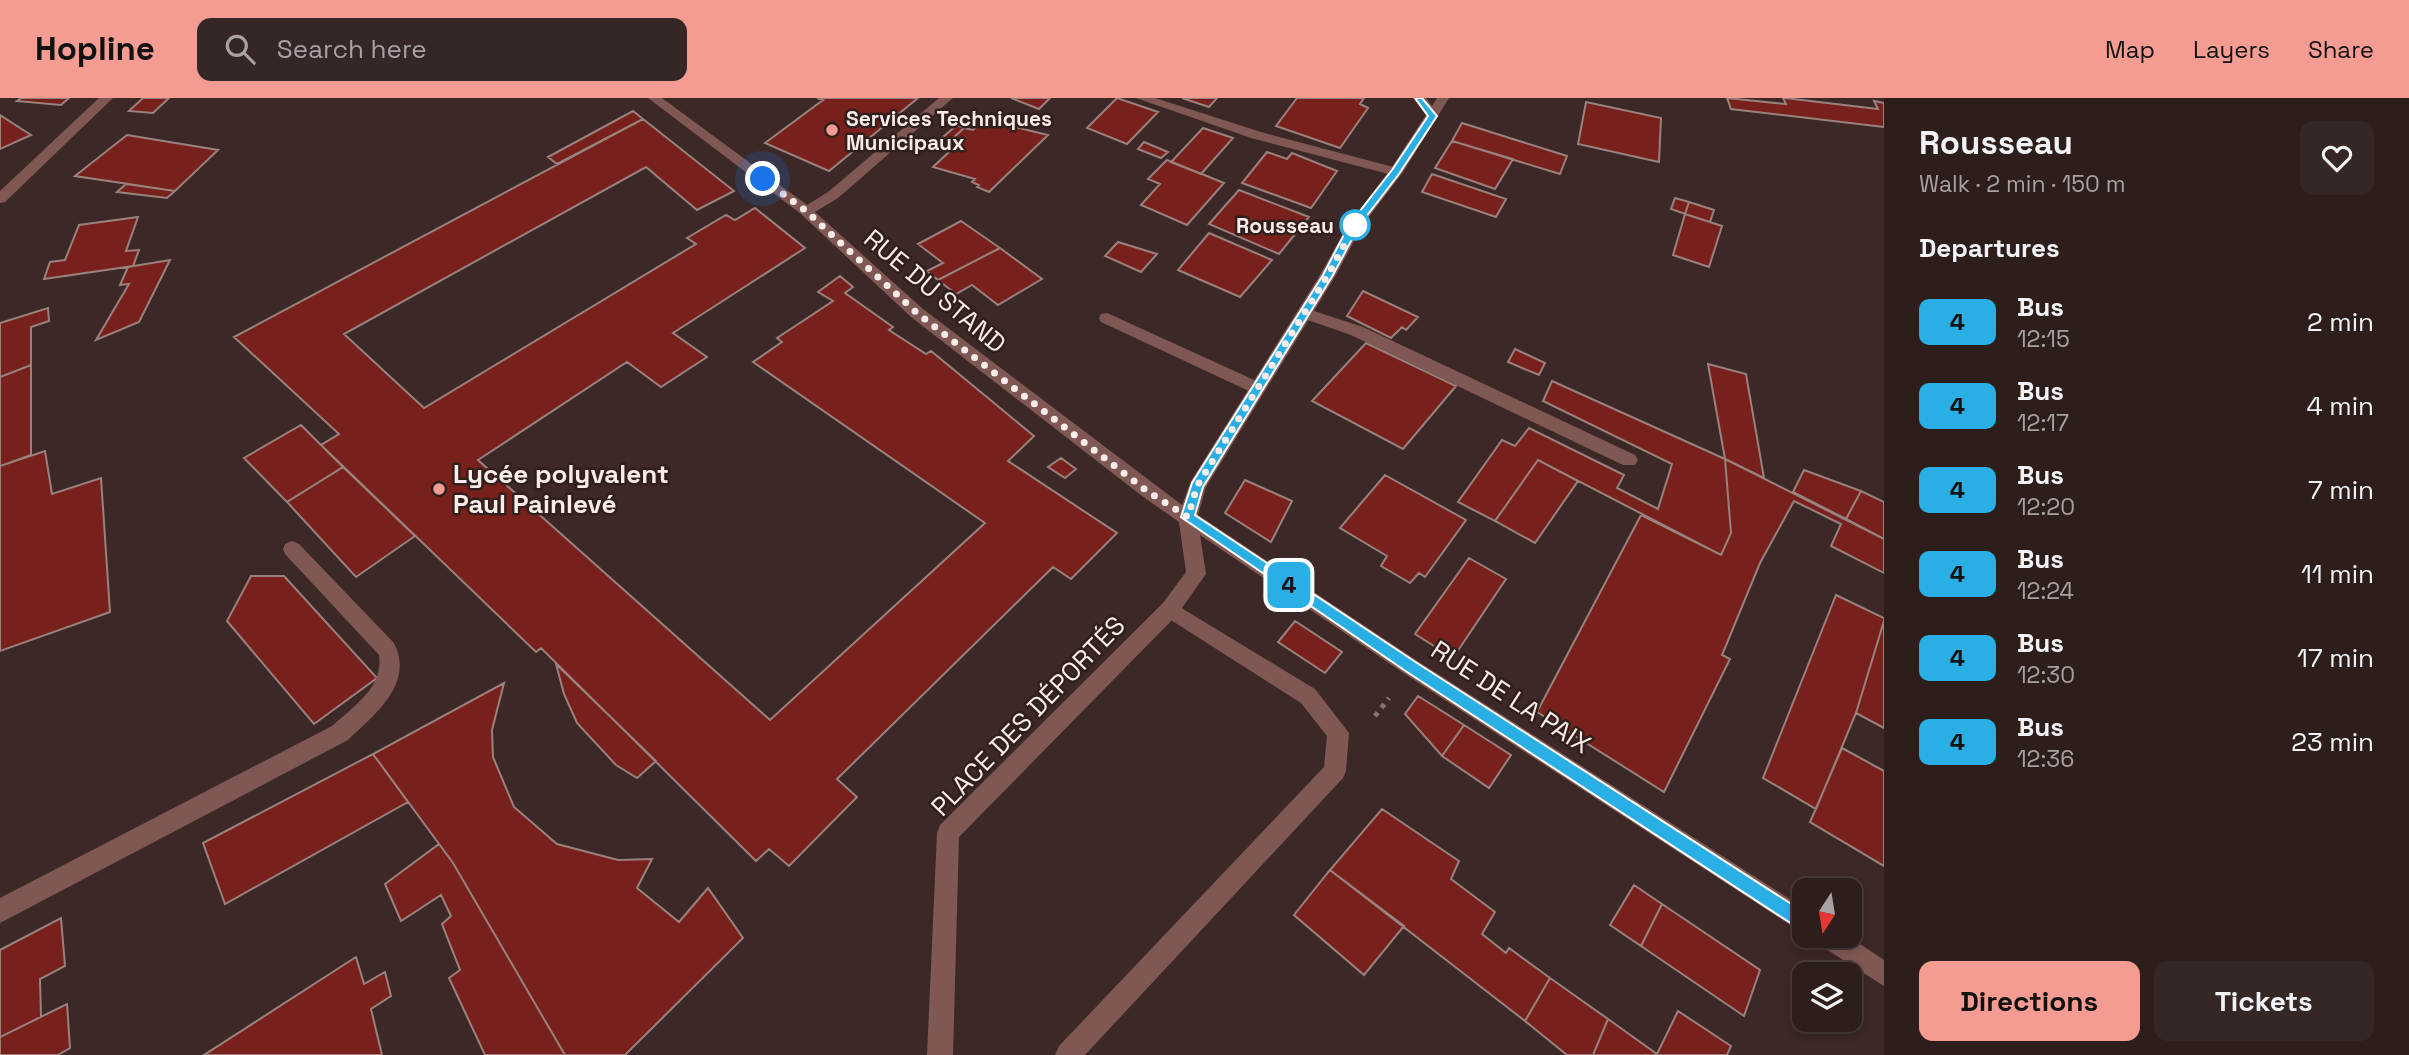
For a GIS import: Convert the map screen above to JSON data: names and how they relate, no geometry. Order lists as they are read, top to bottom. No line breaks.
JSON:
{"streets":{"street":["RUE DU STAND","RUE DE LA PAIX","PLACE DES DÉPORTÉS"]},"crossings":[["RUE DU STAND","RUE DE LA PAIX"],["RUE DU STAND","PLACE DES DÉPORTÉS"],["RUE DE LA PAIX","PLACE DES DÉPORTÉS"]],"places":["Services Techniques Municipaux","Rousseau","Lycée polyvalent Paul Painlevé"],"lines":["bus line 4"],"north":"bottom","page":{"header":"Hopline","search":"Search here","nav":["Map","Layers","Share"],"on_map":"4","heading":[["Rousseau","Walk · 2 min · 150 m"],"Departures"],"list":[{"mark":"4","name":"Bus","note":"12:15","value":"2 min"},{"mark":"4","name":"Bus","note":"12:17","value":"4 min"},{"mark":"4","name":"Bus","note":"12:20","value":"7 min"},{"mark":"4","name":"Bus","note":"12:24","value":"11 min"},{"mark":"4","name":"Bus","note":"12:30","value":"17 min"},{"mark":"4","name":"Bus","note":"12:36","value":"23 min"}],"buttons":["Directions","Tickets"]}}
